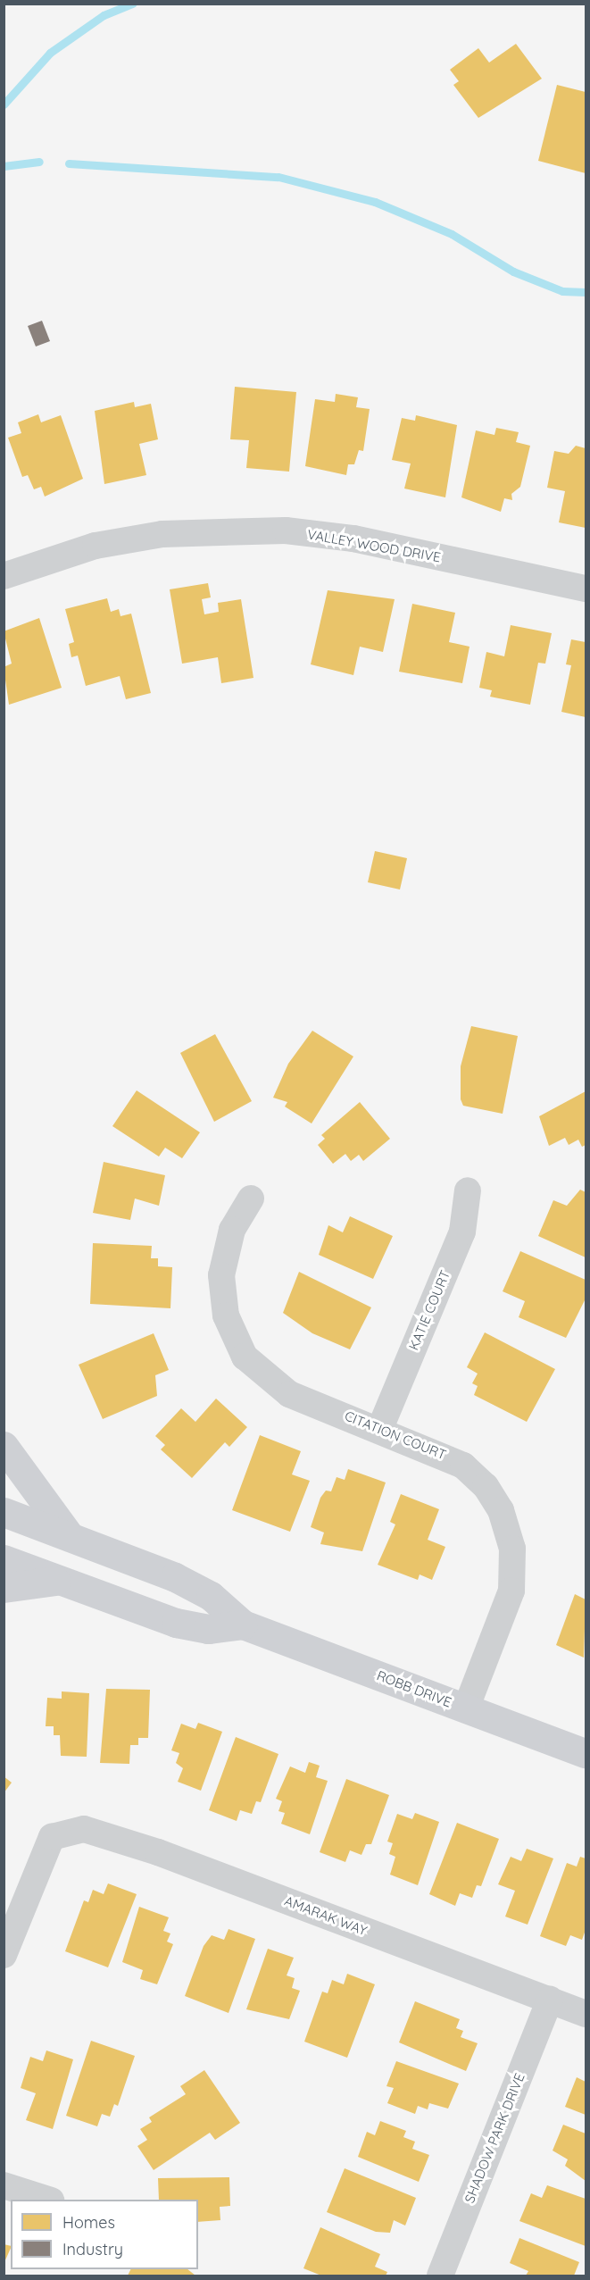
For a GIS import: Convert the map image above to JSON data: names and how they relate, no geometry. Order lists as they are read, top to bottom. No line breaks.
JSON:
{"streets":{"main road":["ROBB DRIVE"],"street":["VALLEY WOOD DRIVE","KATIE COURT","CITATION COURT","AMARAK WAY","SHADOW PARK DRIVE"]},"crossings":[["KATIE COURT","CITATION COURT"],["CITATION COURT","ROBB DRIVE"],["AMARAK WAY","SHADOW PARK DRIVE"]],"legend":["Homes","Industry"]}
